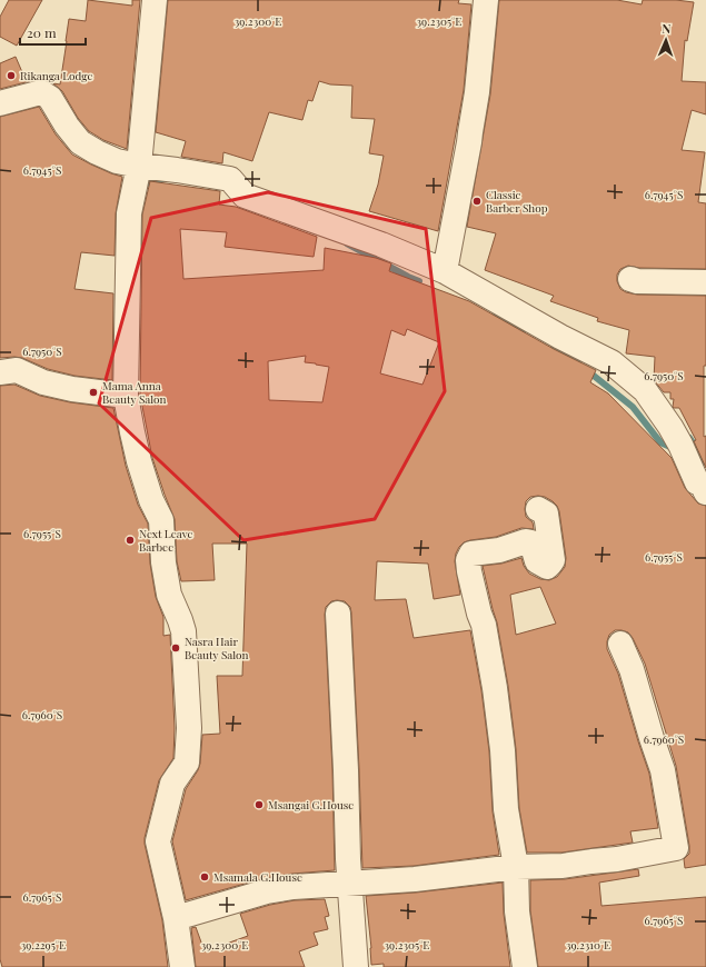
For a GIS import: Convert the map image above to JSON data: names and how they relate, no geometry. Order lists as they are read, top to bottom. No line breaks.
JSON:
{"places":["Rikanga Lodge","Classic Barber Shop","Mama Anna Beauty Salon","Next Leave Barbee","Nasra Hair Beauty Salon","Msangai G.House","Msamala G.House"],"scale_bar":"20 m","north":"top","coordinates":["39.2300°E","39.2305°E","6.7945°S","6.7950°S","6.7955°S","6.7960°S","6.7965°S","39.2295°E","39.2310°E"]}
